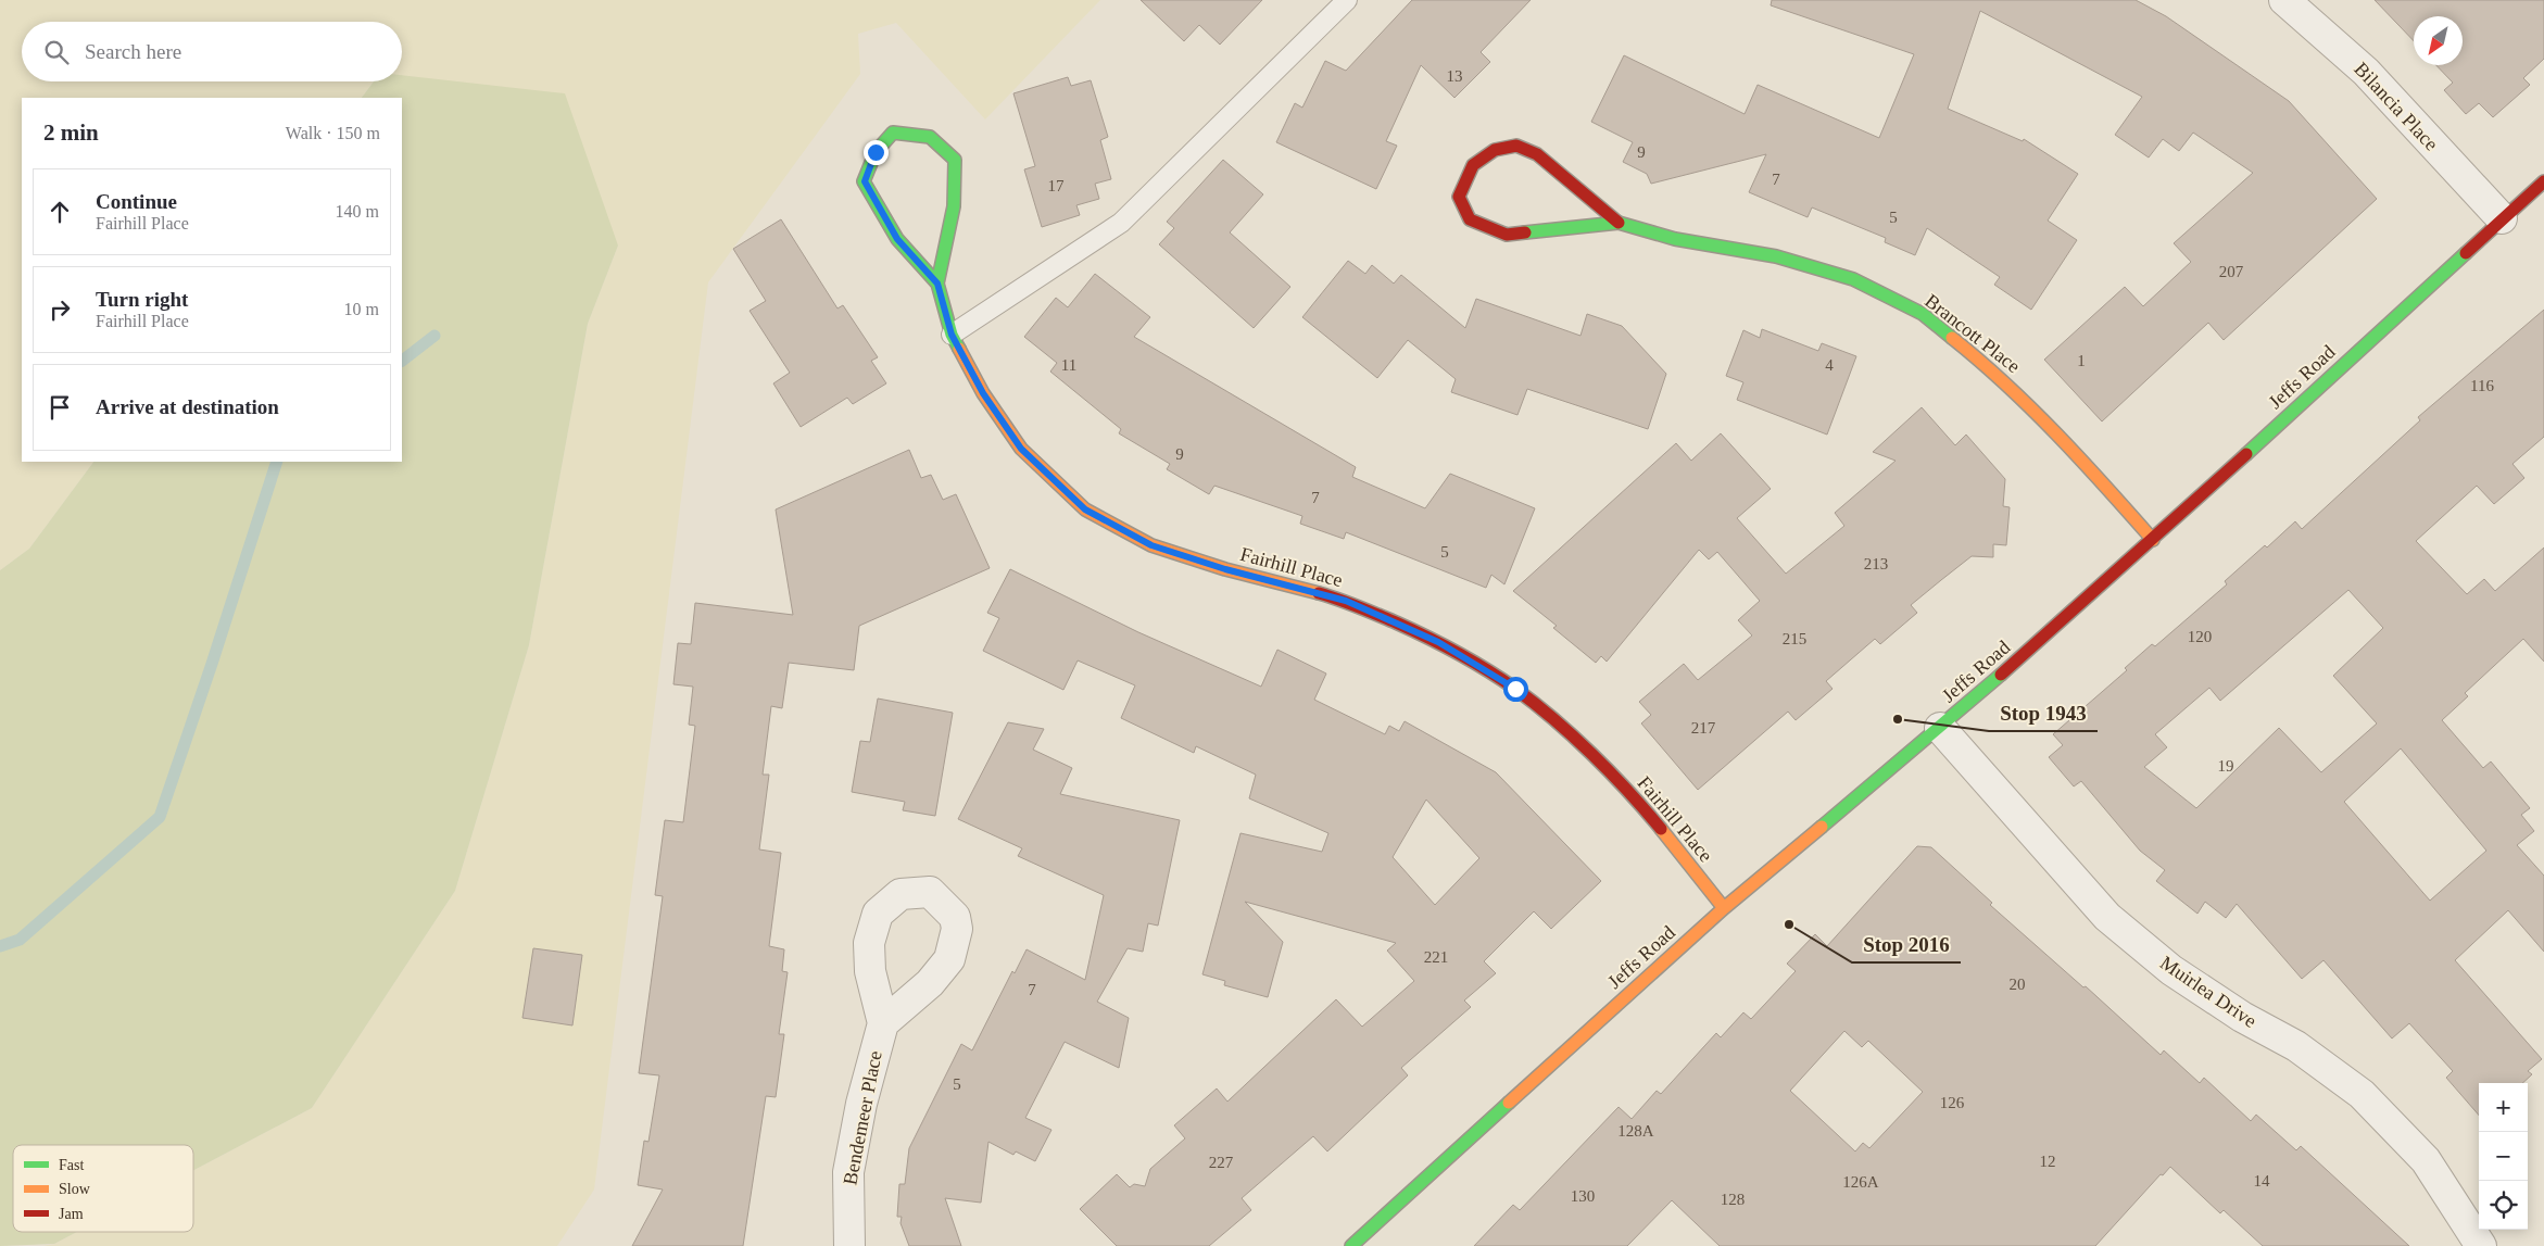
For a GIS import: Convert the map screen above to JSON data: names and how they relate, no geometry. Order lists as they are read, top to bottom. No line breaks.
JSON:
{"streets":{"street":["Bilancia Place","Brancott Place","Jeffs Road","Fairhill Place","Muirlea Drive","Bendemeer Place"]},"crossings":[["Bilancia Place","Jeffs Road"],["Brancott Place","Jeffs Road"],["Jeffs Road","Fairhill Place"],["Jeffs Road","Muirlea Drive"]],"places":["Stop 1943","Stop 2016"],"house_numbers":["13","9","7","17","5","207","1","11","4","116","9","7","5","213","120","215","217","19","221","20","7","5","126","128A","12","227","14","126A","130","128"],"legend":["Fast","Slow","Jam"],"north":"bottom left","page":{"search":"Search here","heading":["2 min","Walk · 150 m"],"list":[["Continue","Fairhill Place","140 m"],["Turn right","Fairhill Place","10 m"],"Arrive at destination"],"map_buttons":["+","−"]}}
